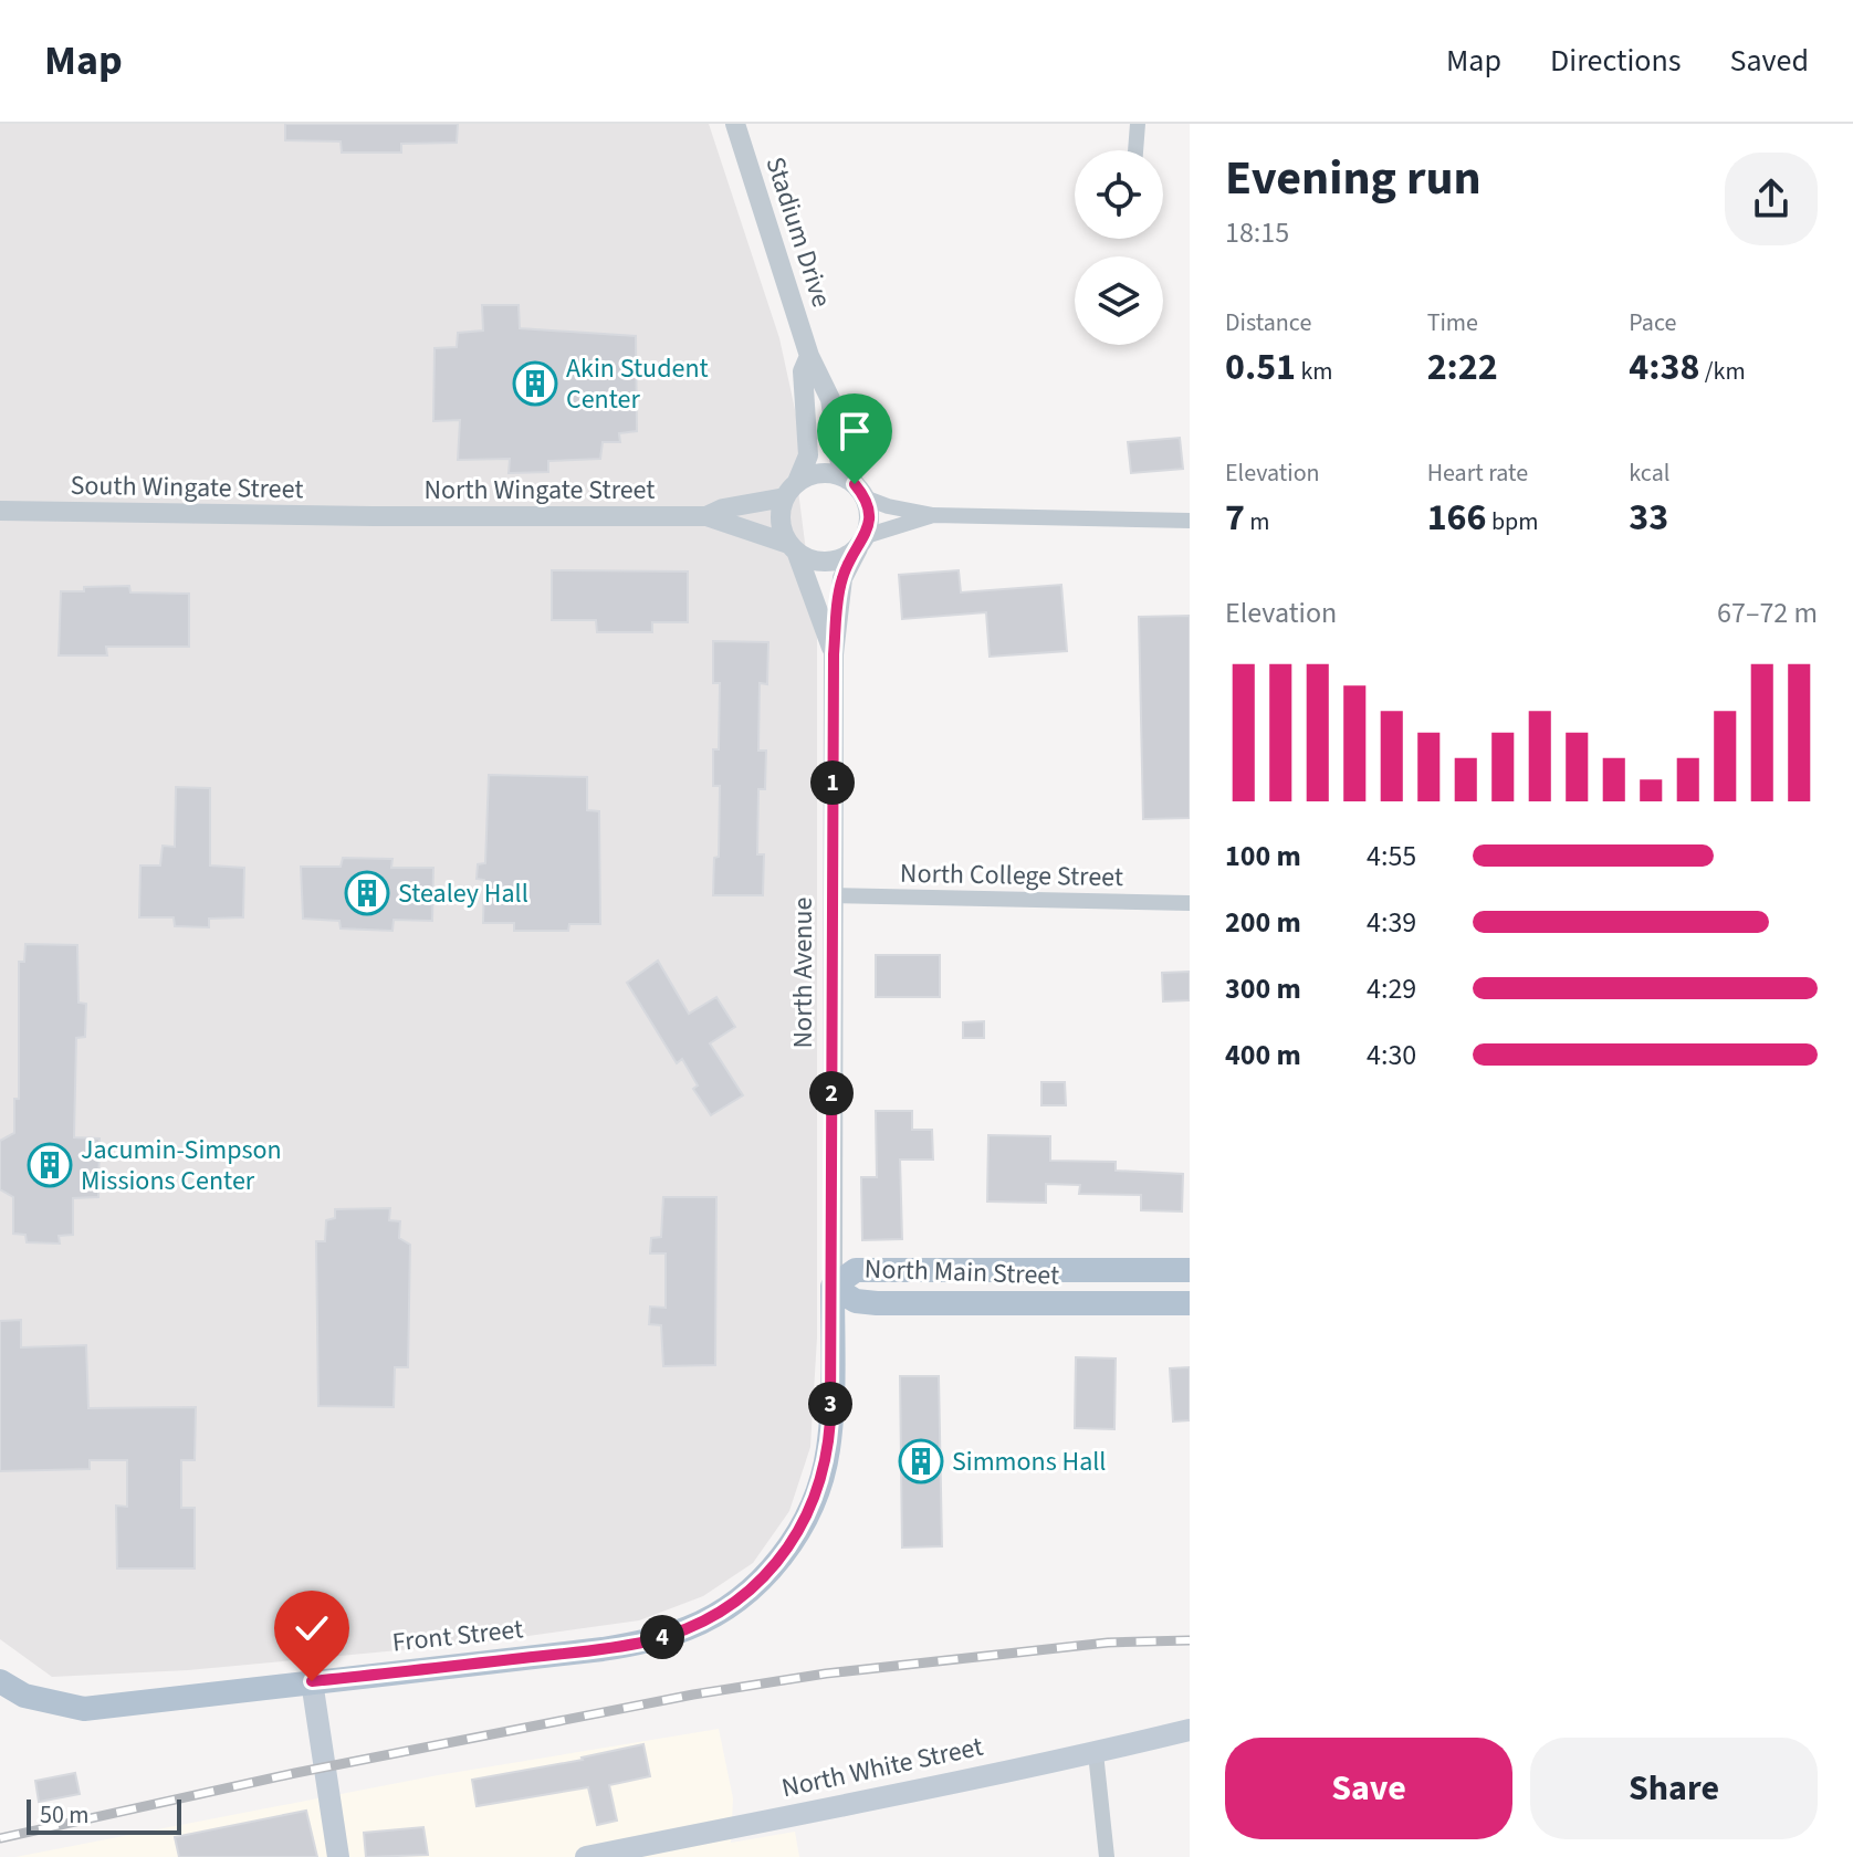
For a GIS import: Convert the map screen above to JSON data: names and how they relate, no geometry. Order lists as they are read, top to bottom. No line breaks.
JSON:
{"streets":{"main road":["North Avenue","North Main Street","Front Street","North White Street"],"street":["Stadium Drive","South Wingate Street","North Wingate Street","North College Street"]},"crossings":[["Stadium Drive","North Wingate Street"],["Stadium Drive","North Avenue"],["South Wingate Street","North Wingate Street"],["North Wingate Street","North Avenue"],["North College Street","North Avenue"],["North Avenue","North Main Street"],["North Avenue","Front Street"]],"places":{"building":["Akin Student Center","Stealey Hall","Jacumin-Simpson Missions Center","Simmons Hall"]},"scale_bar":"50 m","page":{"header":"Map","nav":["Map","Directions","Saved"],"heading":["Evening run","18:15"],"stats":[["Distance","0.51 km"],["Time","2:22"],["Pace","4:38 /km"],["Elevation","7 m"],["Heart rate","166 bpm"],["kcal","33"]],"chart":["Elevation","67–72 m"],"pins":["1","2","3","4"],"list":[{"name":"100 m","note":"4:55"},{"name":"200 m","note":"4:39"},{"name":"300 m","note":"4:29"},{"name":"400 m","note":"4:30"}],"buttons":["Save","Share"],"scale":"50 m"}}
